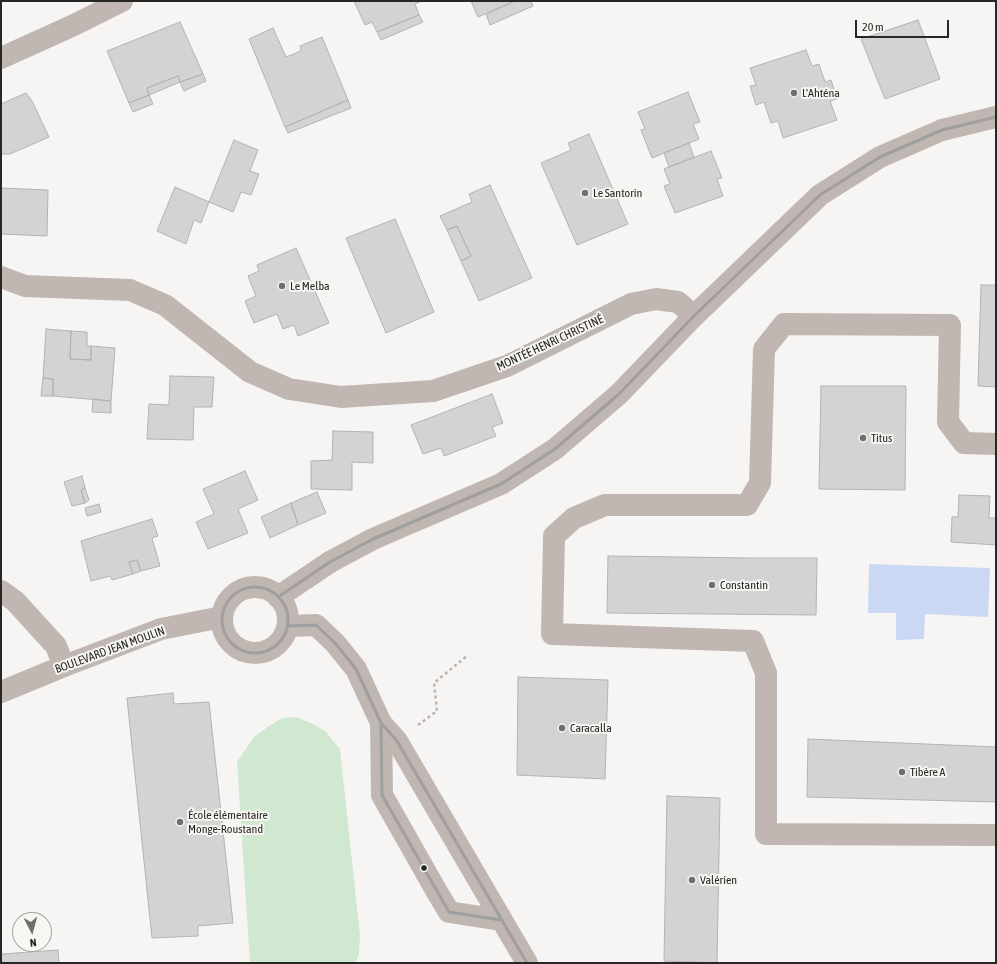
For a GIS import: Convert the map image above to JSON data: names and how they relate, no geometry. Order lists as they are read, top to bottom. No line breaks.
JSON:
{"streets":{"street":["MONTÉE HENRI CHRISTINÉ","BOULEVARD JEAN MOULIN"]},"places":["L'Ahténa","Le Santorin","Le Melba","Titus","Constantin","Caracalla","Tibère A","École élémentaire Monge-Roustand","Valérien"],"scale_bar":"20 m","north":"bottom"}
